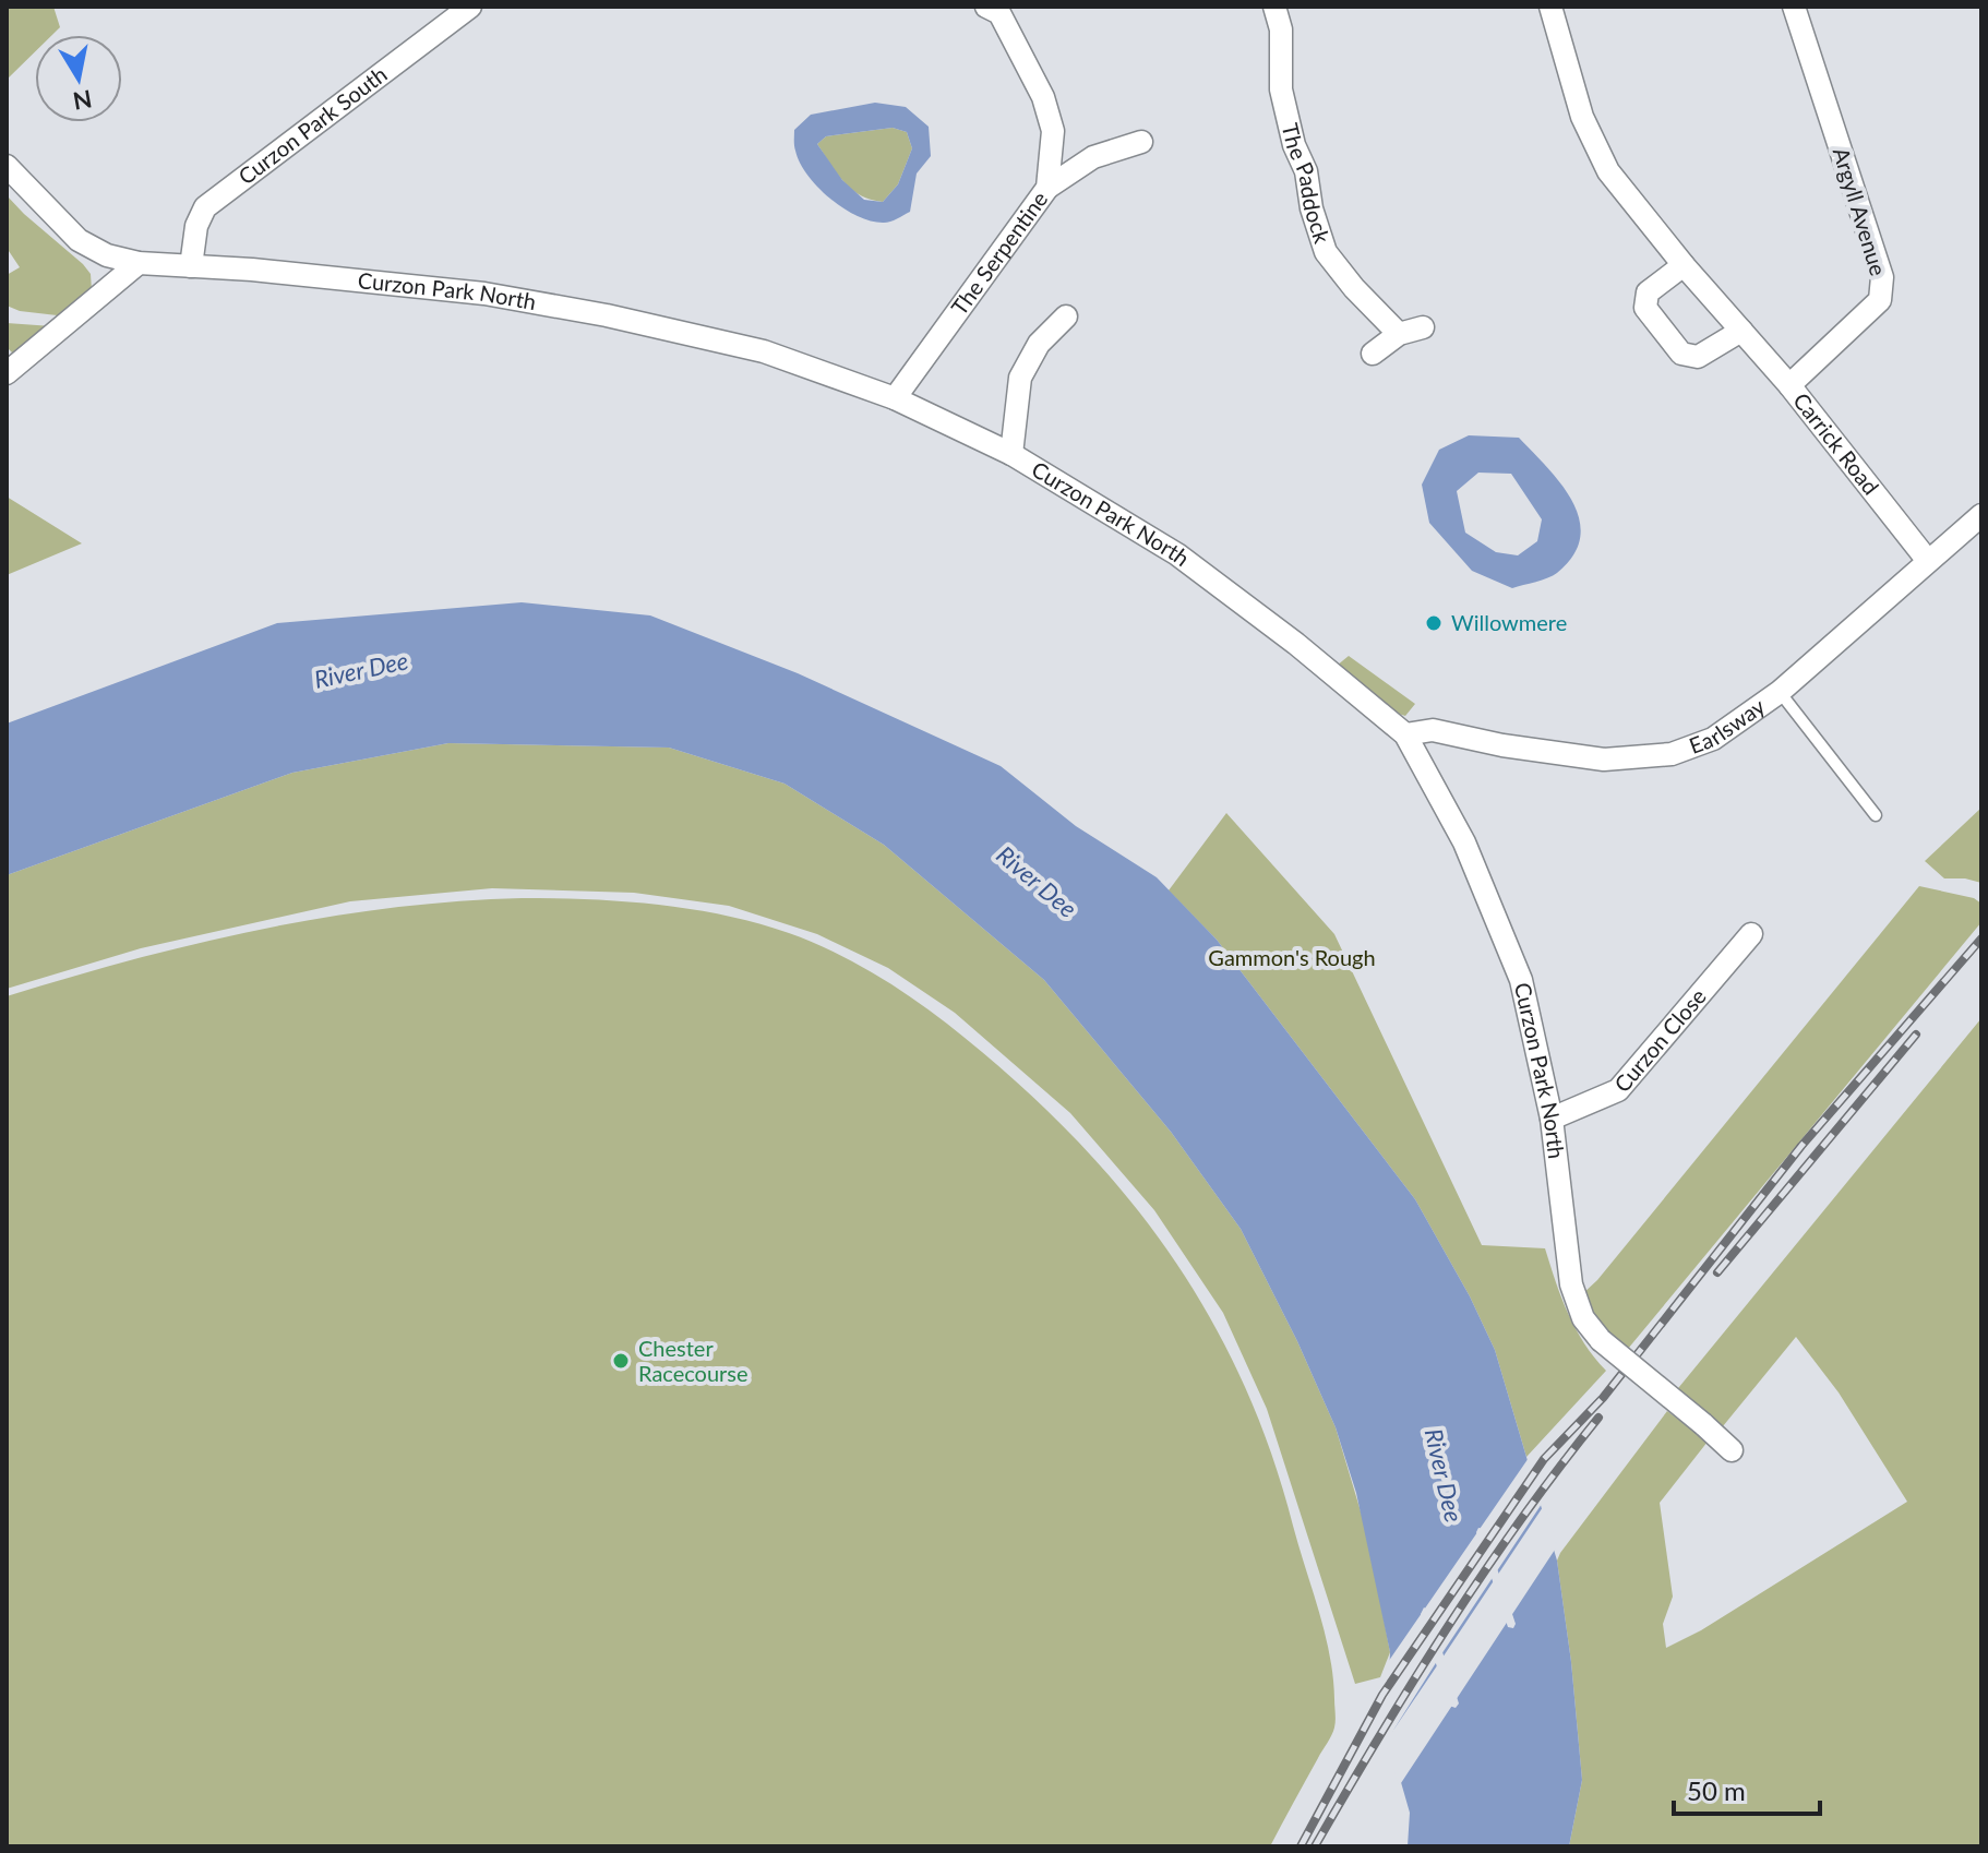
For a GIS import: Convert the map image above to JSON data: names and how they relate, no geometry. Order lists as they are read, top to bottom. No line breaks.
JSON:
{"streets":{"street":["Curzon Park South","The Paddock","Argyll Avenue","The Serpentine","Curzon Park North","Carrick Road","Earlsway","Curzon Close"]},"crossings":[["Curzon Park South","Curzon Park North"],["Argyll Avenue","Carrick Road"],["The Serpentine","Curzon Park North"],["Curzon Park North","Earlsway"],["Curzon Park North","Curzon Close"],["Carrick Road","Earlsway"]],"water":["River Dee"],"parks":["Gammon's Rough"],"places":["Willowmere","Chester Racecourse"],"scale_bar":"50 m","north":"bottom"}
